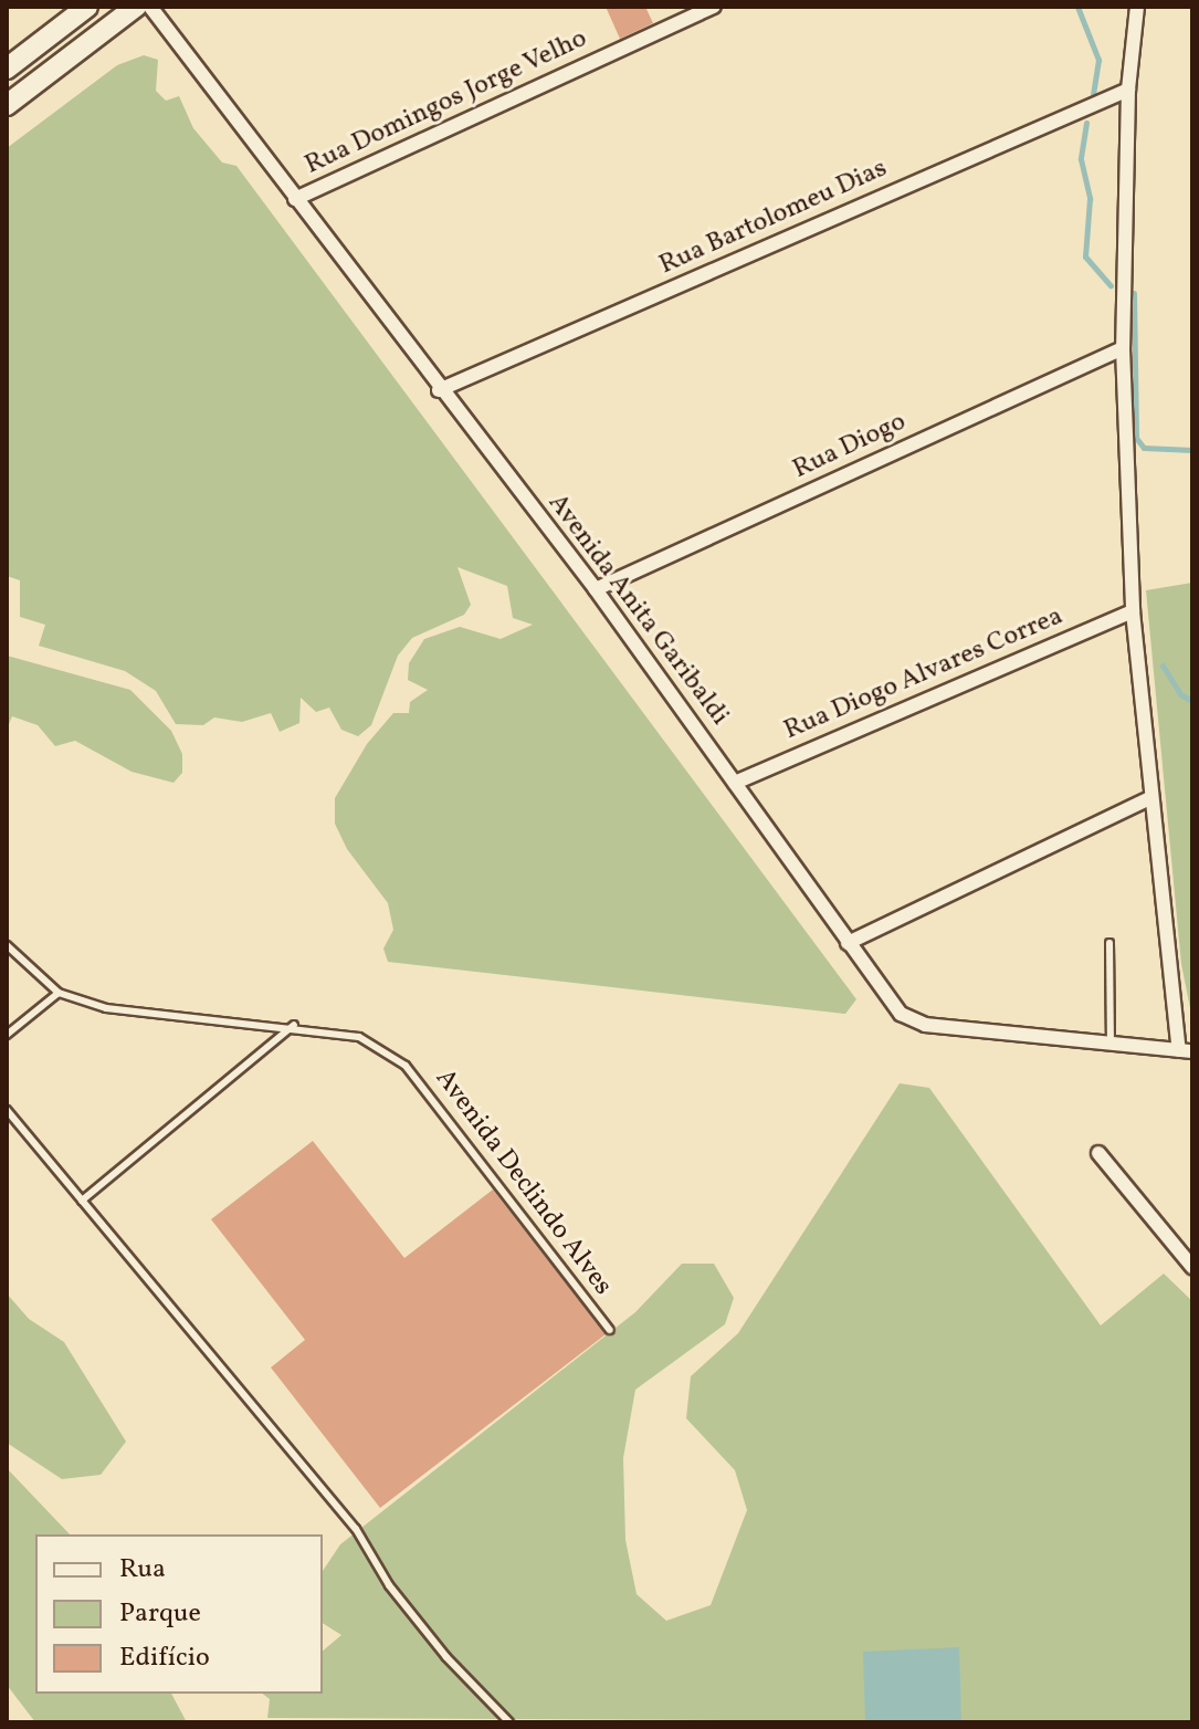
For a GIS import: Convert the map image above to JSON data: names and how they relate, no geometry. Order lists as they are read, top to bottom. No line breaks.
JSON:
{"streets":{"street":["Rua Domingos Jorge Velho","Rua Bartolomeu Dias","Rua Diogo","Avenida Anita Garibaldi","Rua Diogo Alvares Correa"],"lane":["Avenida Declindo Alves"]},"crossings":[["Rua Domingos Jorge Velho","Avenida Anita Garibaldi"],["Rua Bartolomeu Dias","Avenida Anita Garibaldi"],["Rua Diogo","Avenida Anita Garibaldi"],["Avenida Anita Garibaldi","Rua Diogo Alvares Correa"]],"legend":["Rua","Parque","Edifício"]}
